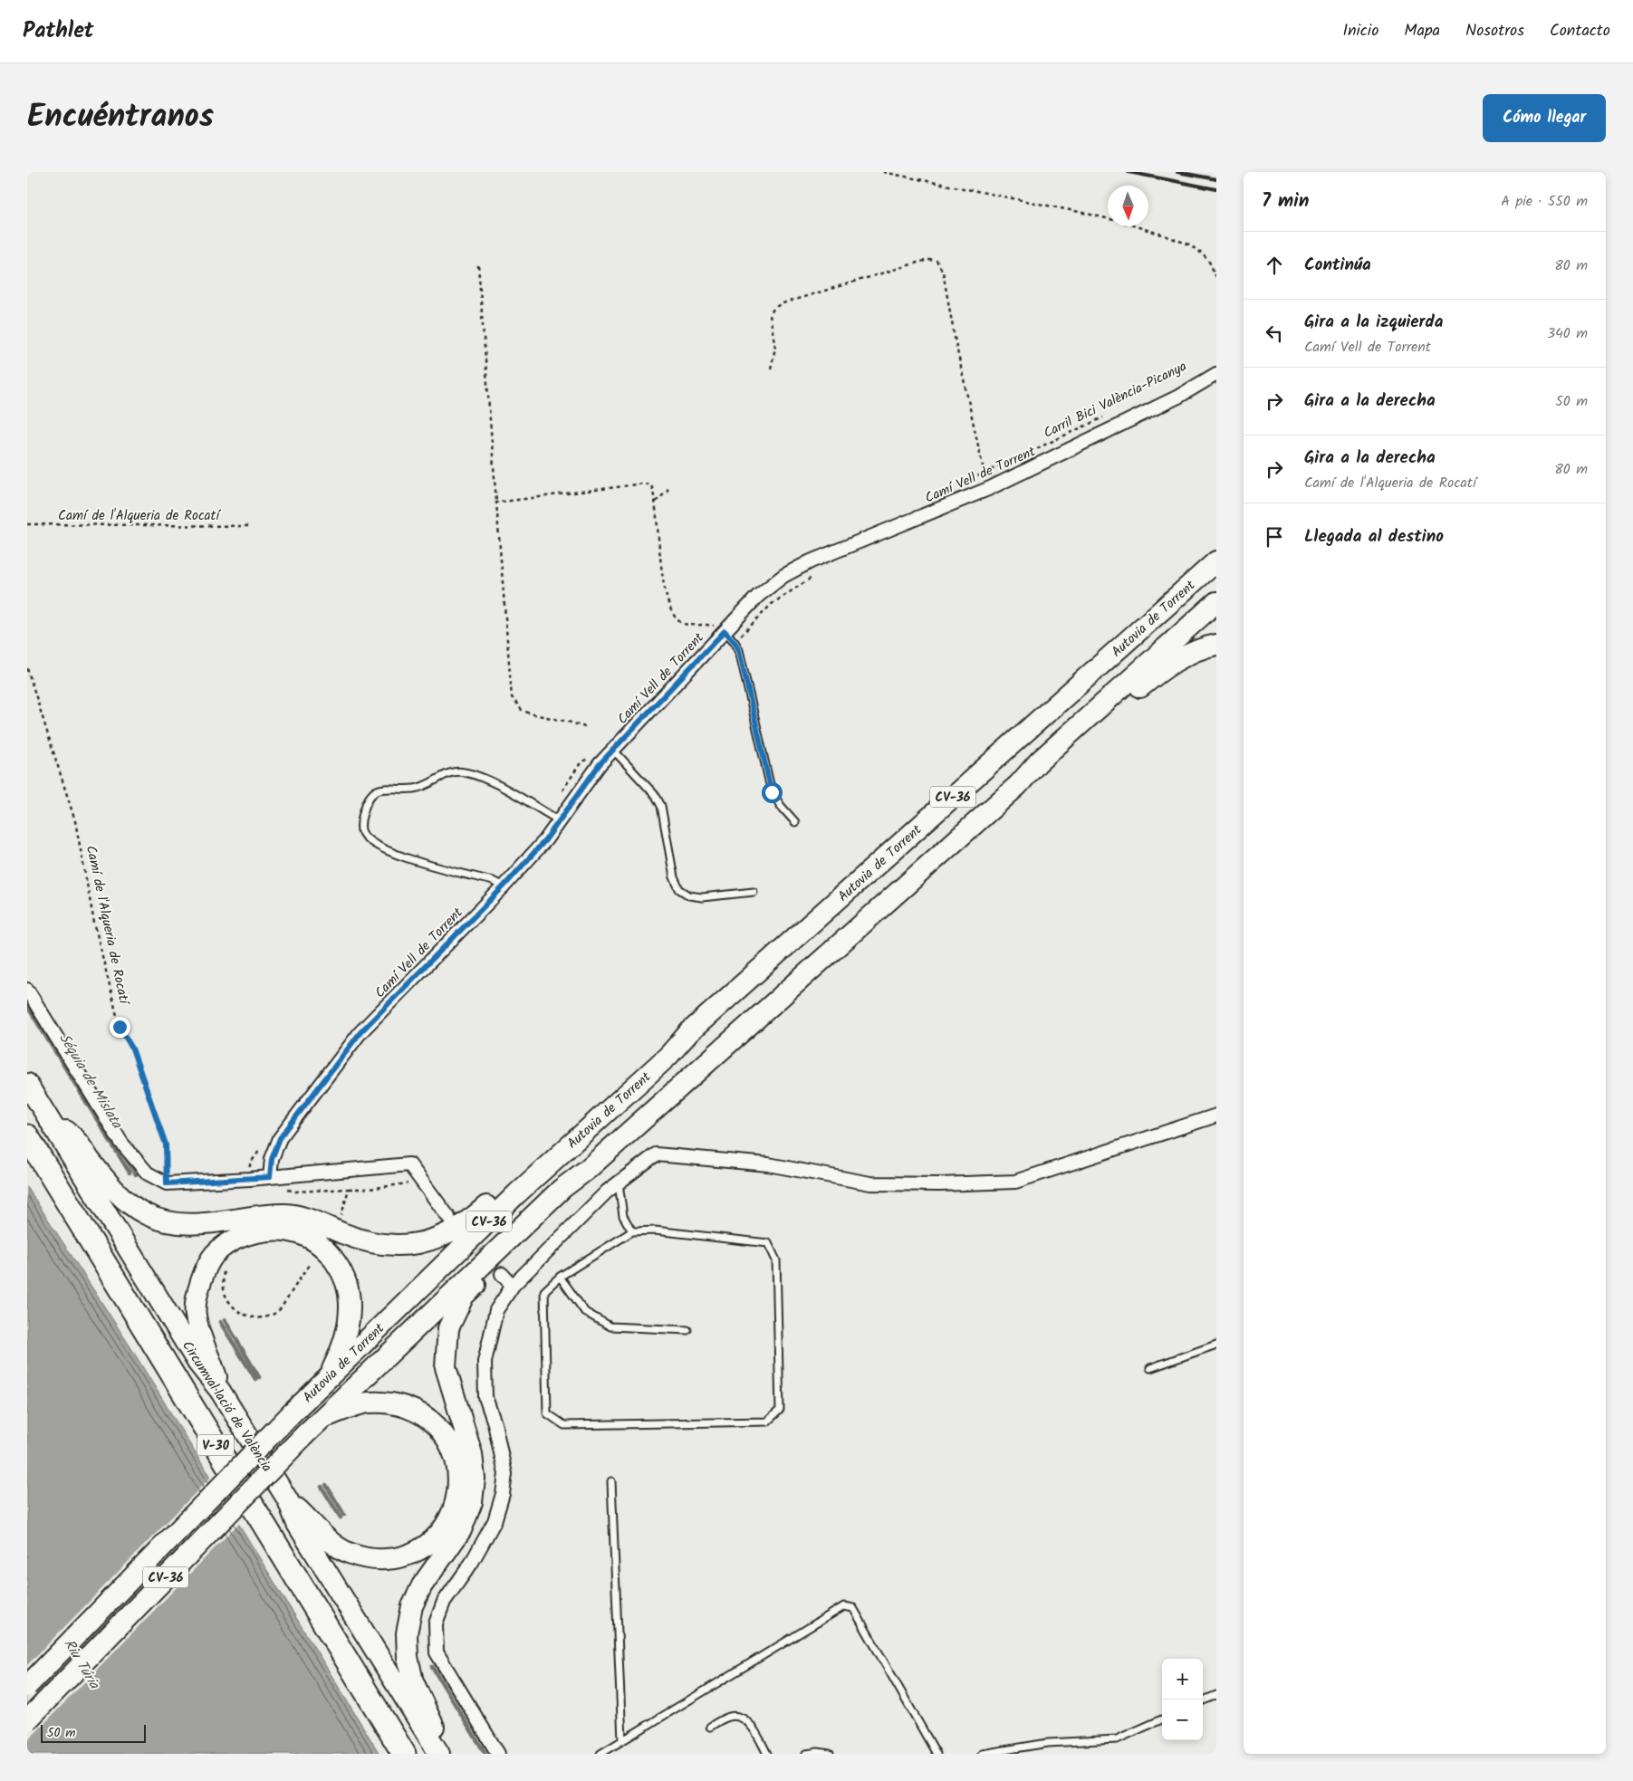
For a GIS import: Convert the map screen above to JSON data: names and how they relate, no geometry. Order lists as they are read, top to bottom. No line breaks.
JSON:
{"streets":{"highway":["Autovia de Torrent","CV-36","Circumval·lació de València","V-30"],"street":["Camí Vell de Torrent"],"path":["Carril Bici València-Picanya","Camí de l'Alqueria de Rocatí"]},"water":["Séquia de Mislata","Riu Túria"],"scale_bar":"50 m","north":"bottom","page":{"header":"Pathlet","nav":["Inicio","Mapa","Nosotros","Contacto"],"title":"Encuéntranos","buttons":"Cómo llegar","heading":["7 min","A pie · 550 m"],"list":[["Continúa","80 m"],["Gira a la izquierda","Camí Vell de Torrent","340 m"],["Gira a la derecha","50 m"],["Gira a la derecha","Camí de l'Alqueria de Rocatí","80 m"],"Llegada al destino"],"map_buttons":["+","−"],"scale":"50 m"}}
